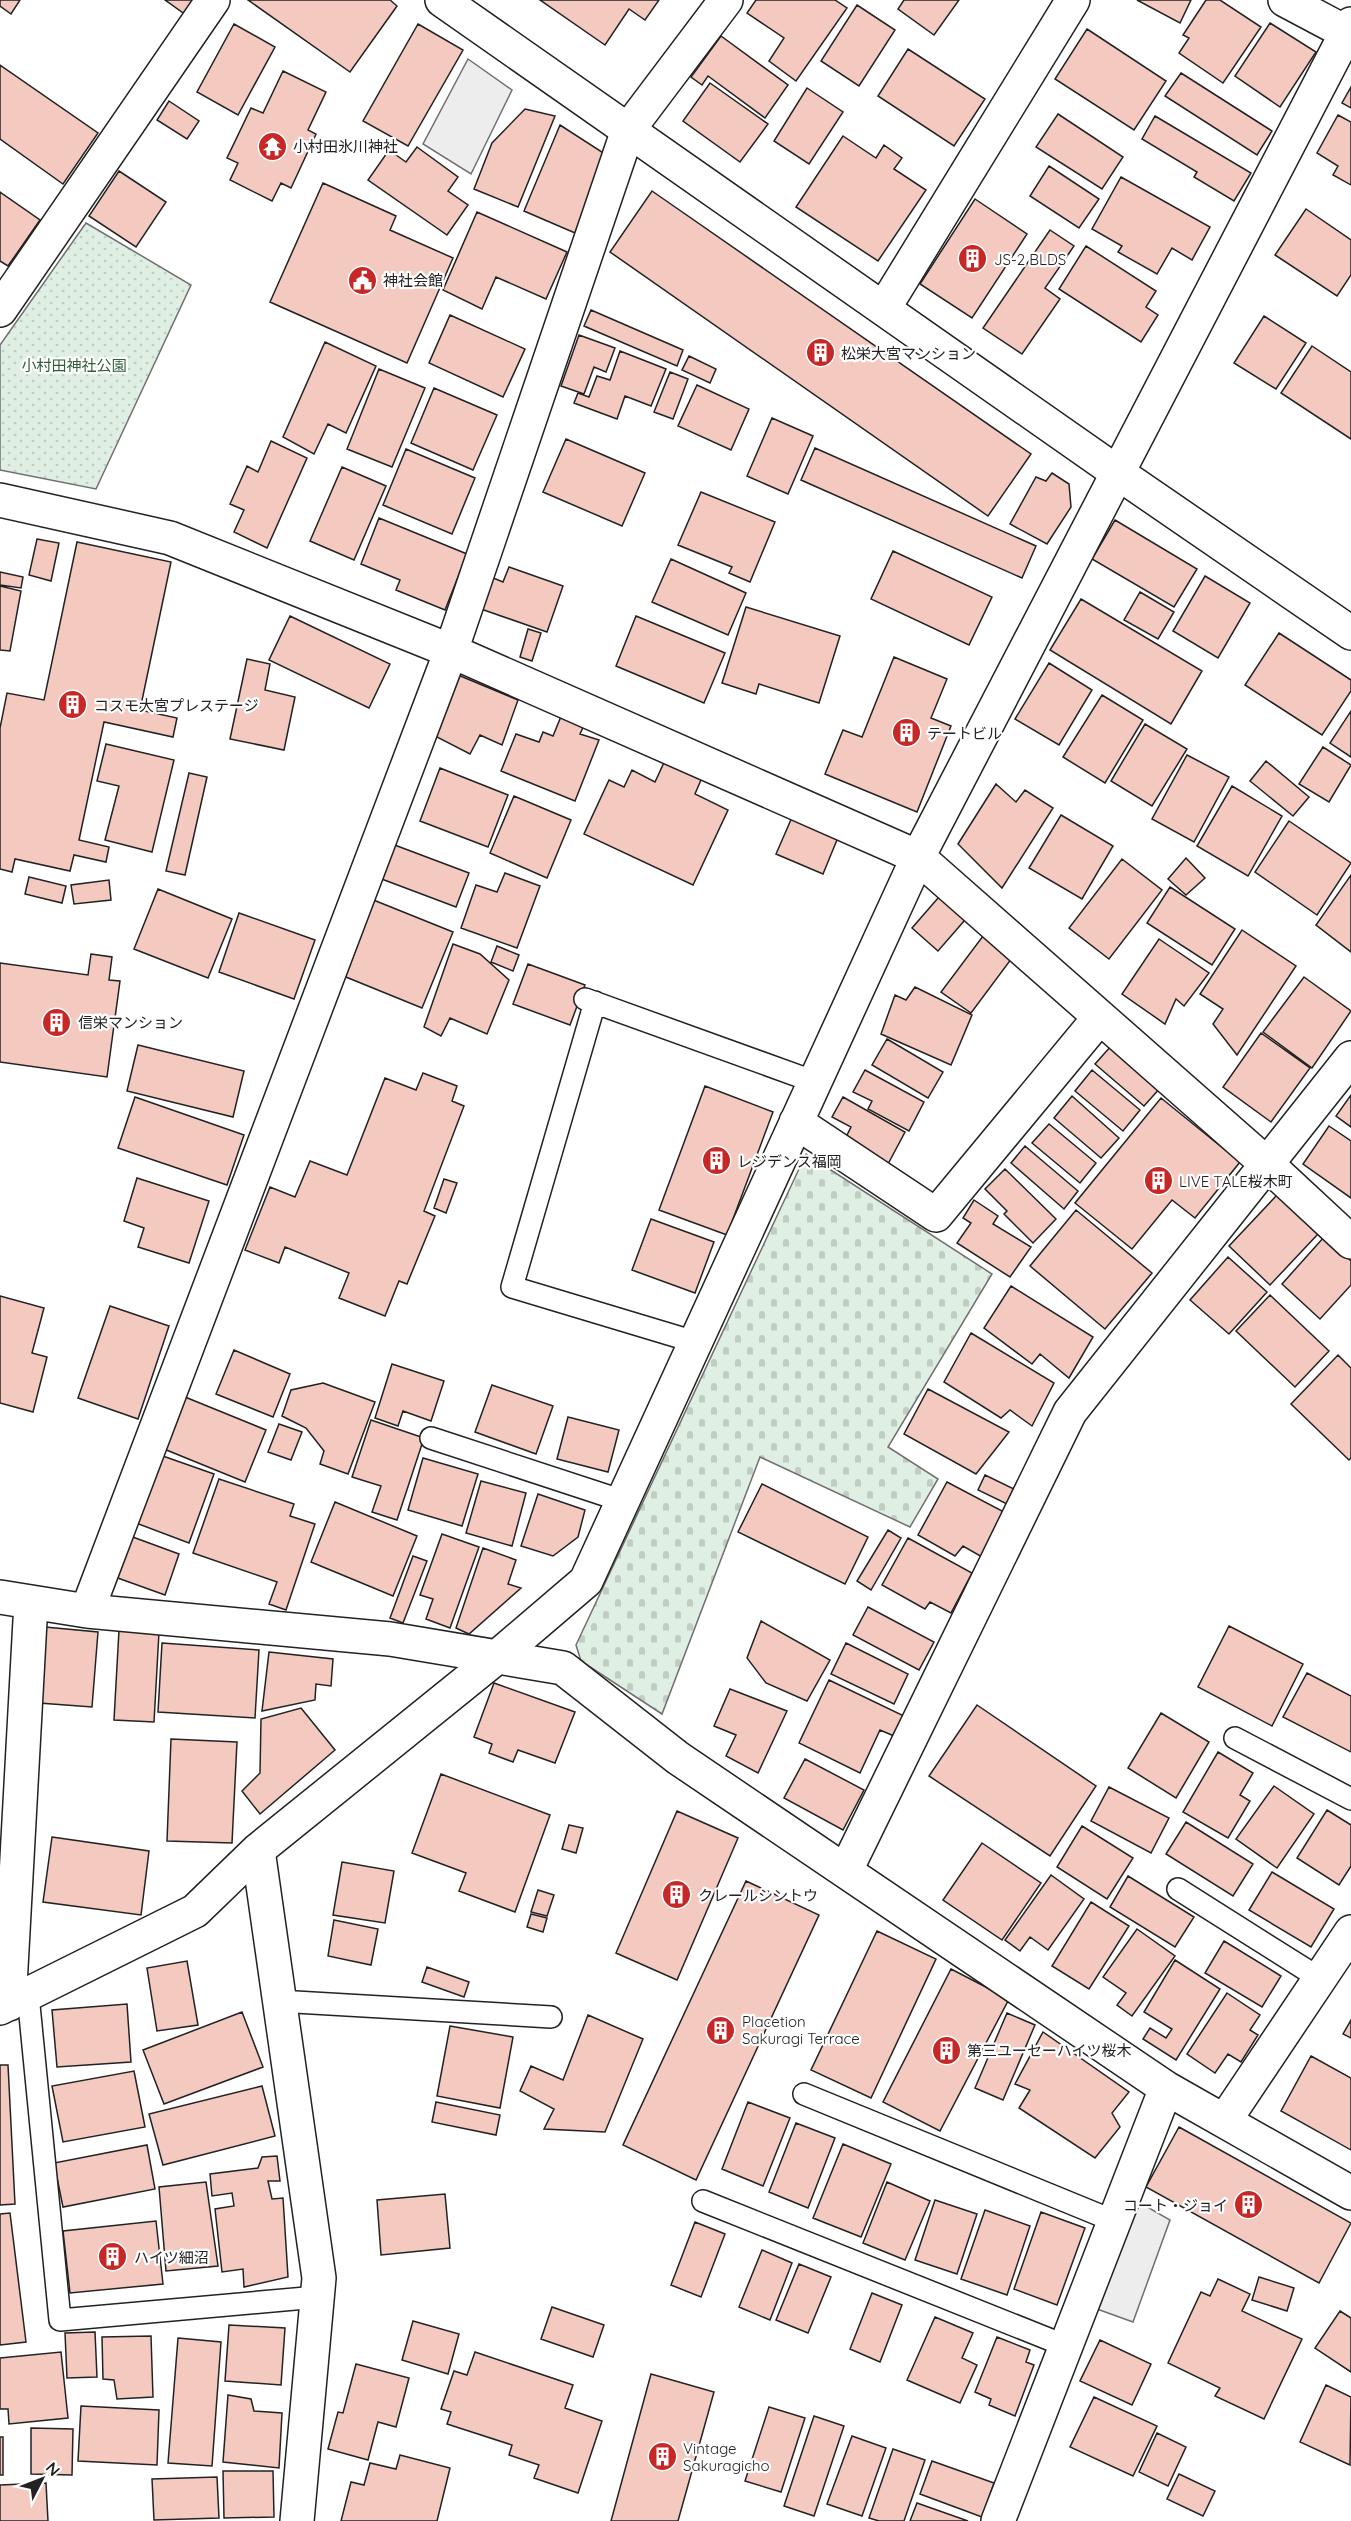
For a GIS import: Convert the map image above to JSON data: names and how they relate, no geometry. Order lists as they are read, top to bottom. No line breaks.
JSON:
{"parks":["小村田神社公園"],"places":{"temple":["小村田氷川神社"],"building":["JS-2 BLDS","松栄大宮マンション","コスモ大宮プレステージ","テートビル","信栄マンション","レジデンス福岡","LIVE TALE桜木町","クレールシントウ","Placetion Sakuragi Terrace","第三ユーセーハイツ桜木","コート・ジョイ","ハイツ細沼","Vintage Sakuragicho"],"public building":["神社会館"]},"north":"top right"}
